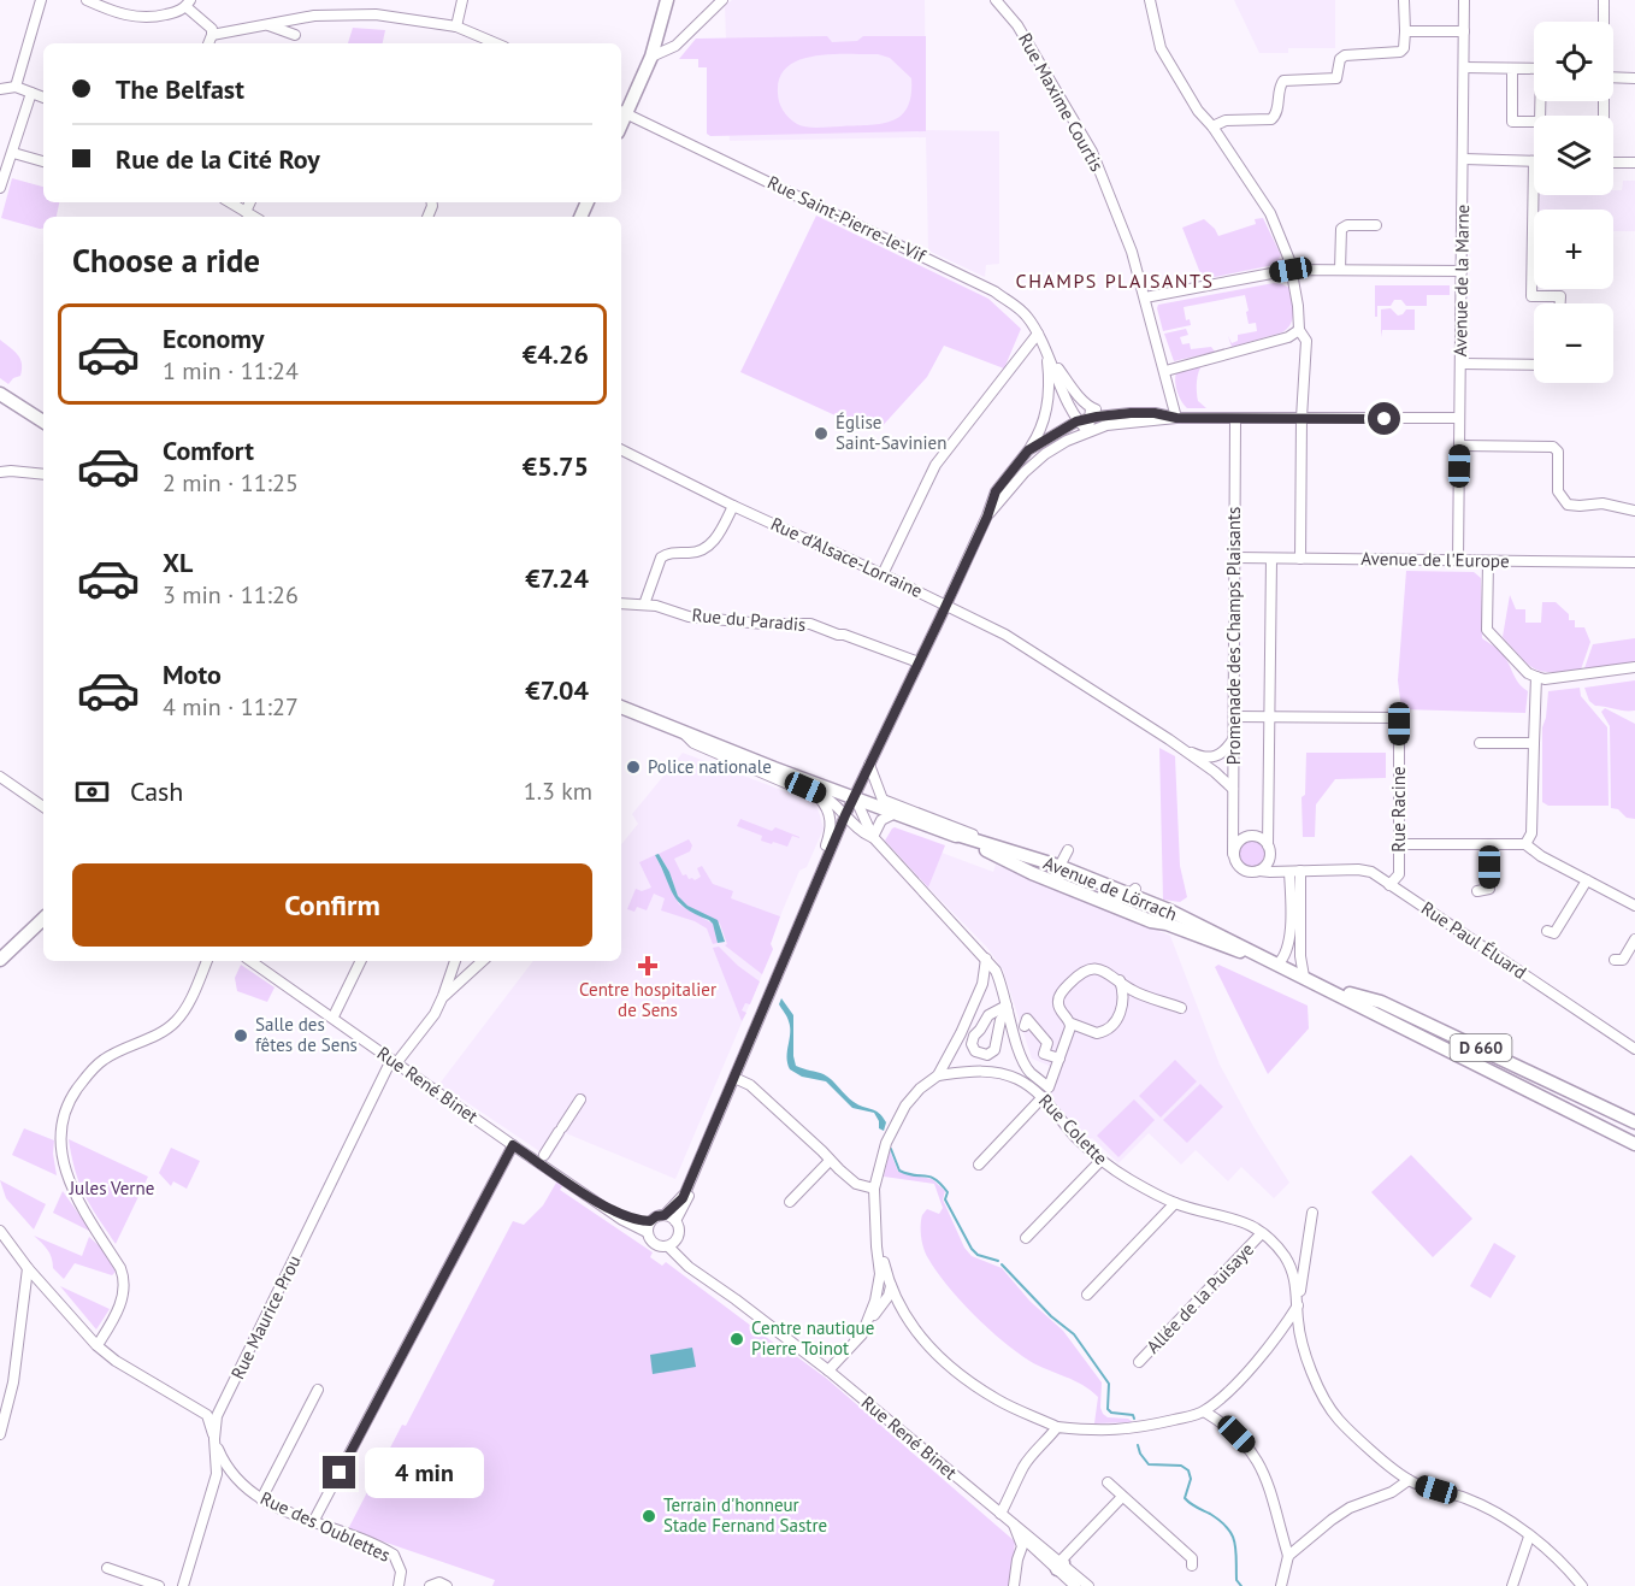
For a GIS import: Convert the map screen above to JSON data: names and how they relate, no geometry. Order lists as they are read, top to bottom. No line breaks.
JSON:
{"streets":{"main road":["Avenue de Lörrach","D 660"],"street":["Rue Maxime Courtis","Rue Saint-Pierre-le-Vif","Avenue de la Marne","Rue d'Alsace-Lorraine","Avenue de l'Europe","Rue du Paradis","Promenade des Champs Plaisants","Rue Racine","Rue Paul Éluard","Rue René Binet","Rue Colette","Allée de la Puisaye","Rue Maurice Prou","Rue des Oublettes"]},"crossings":[["Avenue de la Marne","Avenue de l'Europe"],["Rue d'Alsace-Lorraine","Promenade des Champs Plaisants"],["Avenue de l'Europe","Promenade des Champs Plaisants"],["Promenade des Champs Plaisants","Rue Racine"],["Rue Racine","Rue Paul Éluard"],["Rue René Binet","Rue Maurice Prou"],["Rue Colette","Allée de la Puisaye"],["Rue Maurice Prou","Rue des Oublettes"]],"districts":["CHAMPS PLAISANTS"],"parks":["Jules Verne"],"places":{"other":["Église Saint-Savinien","Police nationale","Salle des fêtes de Sens","Centre nautique Pierre Toinot","Terrain d'honneur Stade Fernand Sastre"],"health":["Centre hospitalier de Sens"]},"page":{"map_buttons":["+","−"],"banner":["The Belfast","Rue de la Cité Roy"],"heading":"Choose a ride","list":[{"name":"Economy","note":"1 min · 11:24","value":"€4.26"},{"name":"Comfort","note":"2 min · 11:25","value":"€5.75"},{"name":"XL","note":"3 min · 11:26","value":"€7.24"},{"name":"Moto","note":"4 min · 11:27","value":"€7.04"}],"pay":["Cash","1.3 km"],"buttons":"Confirm","bubble":"4 min"}}
